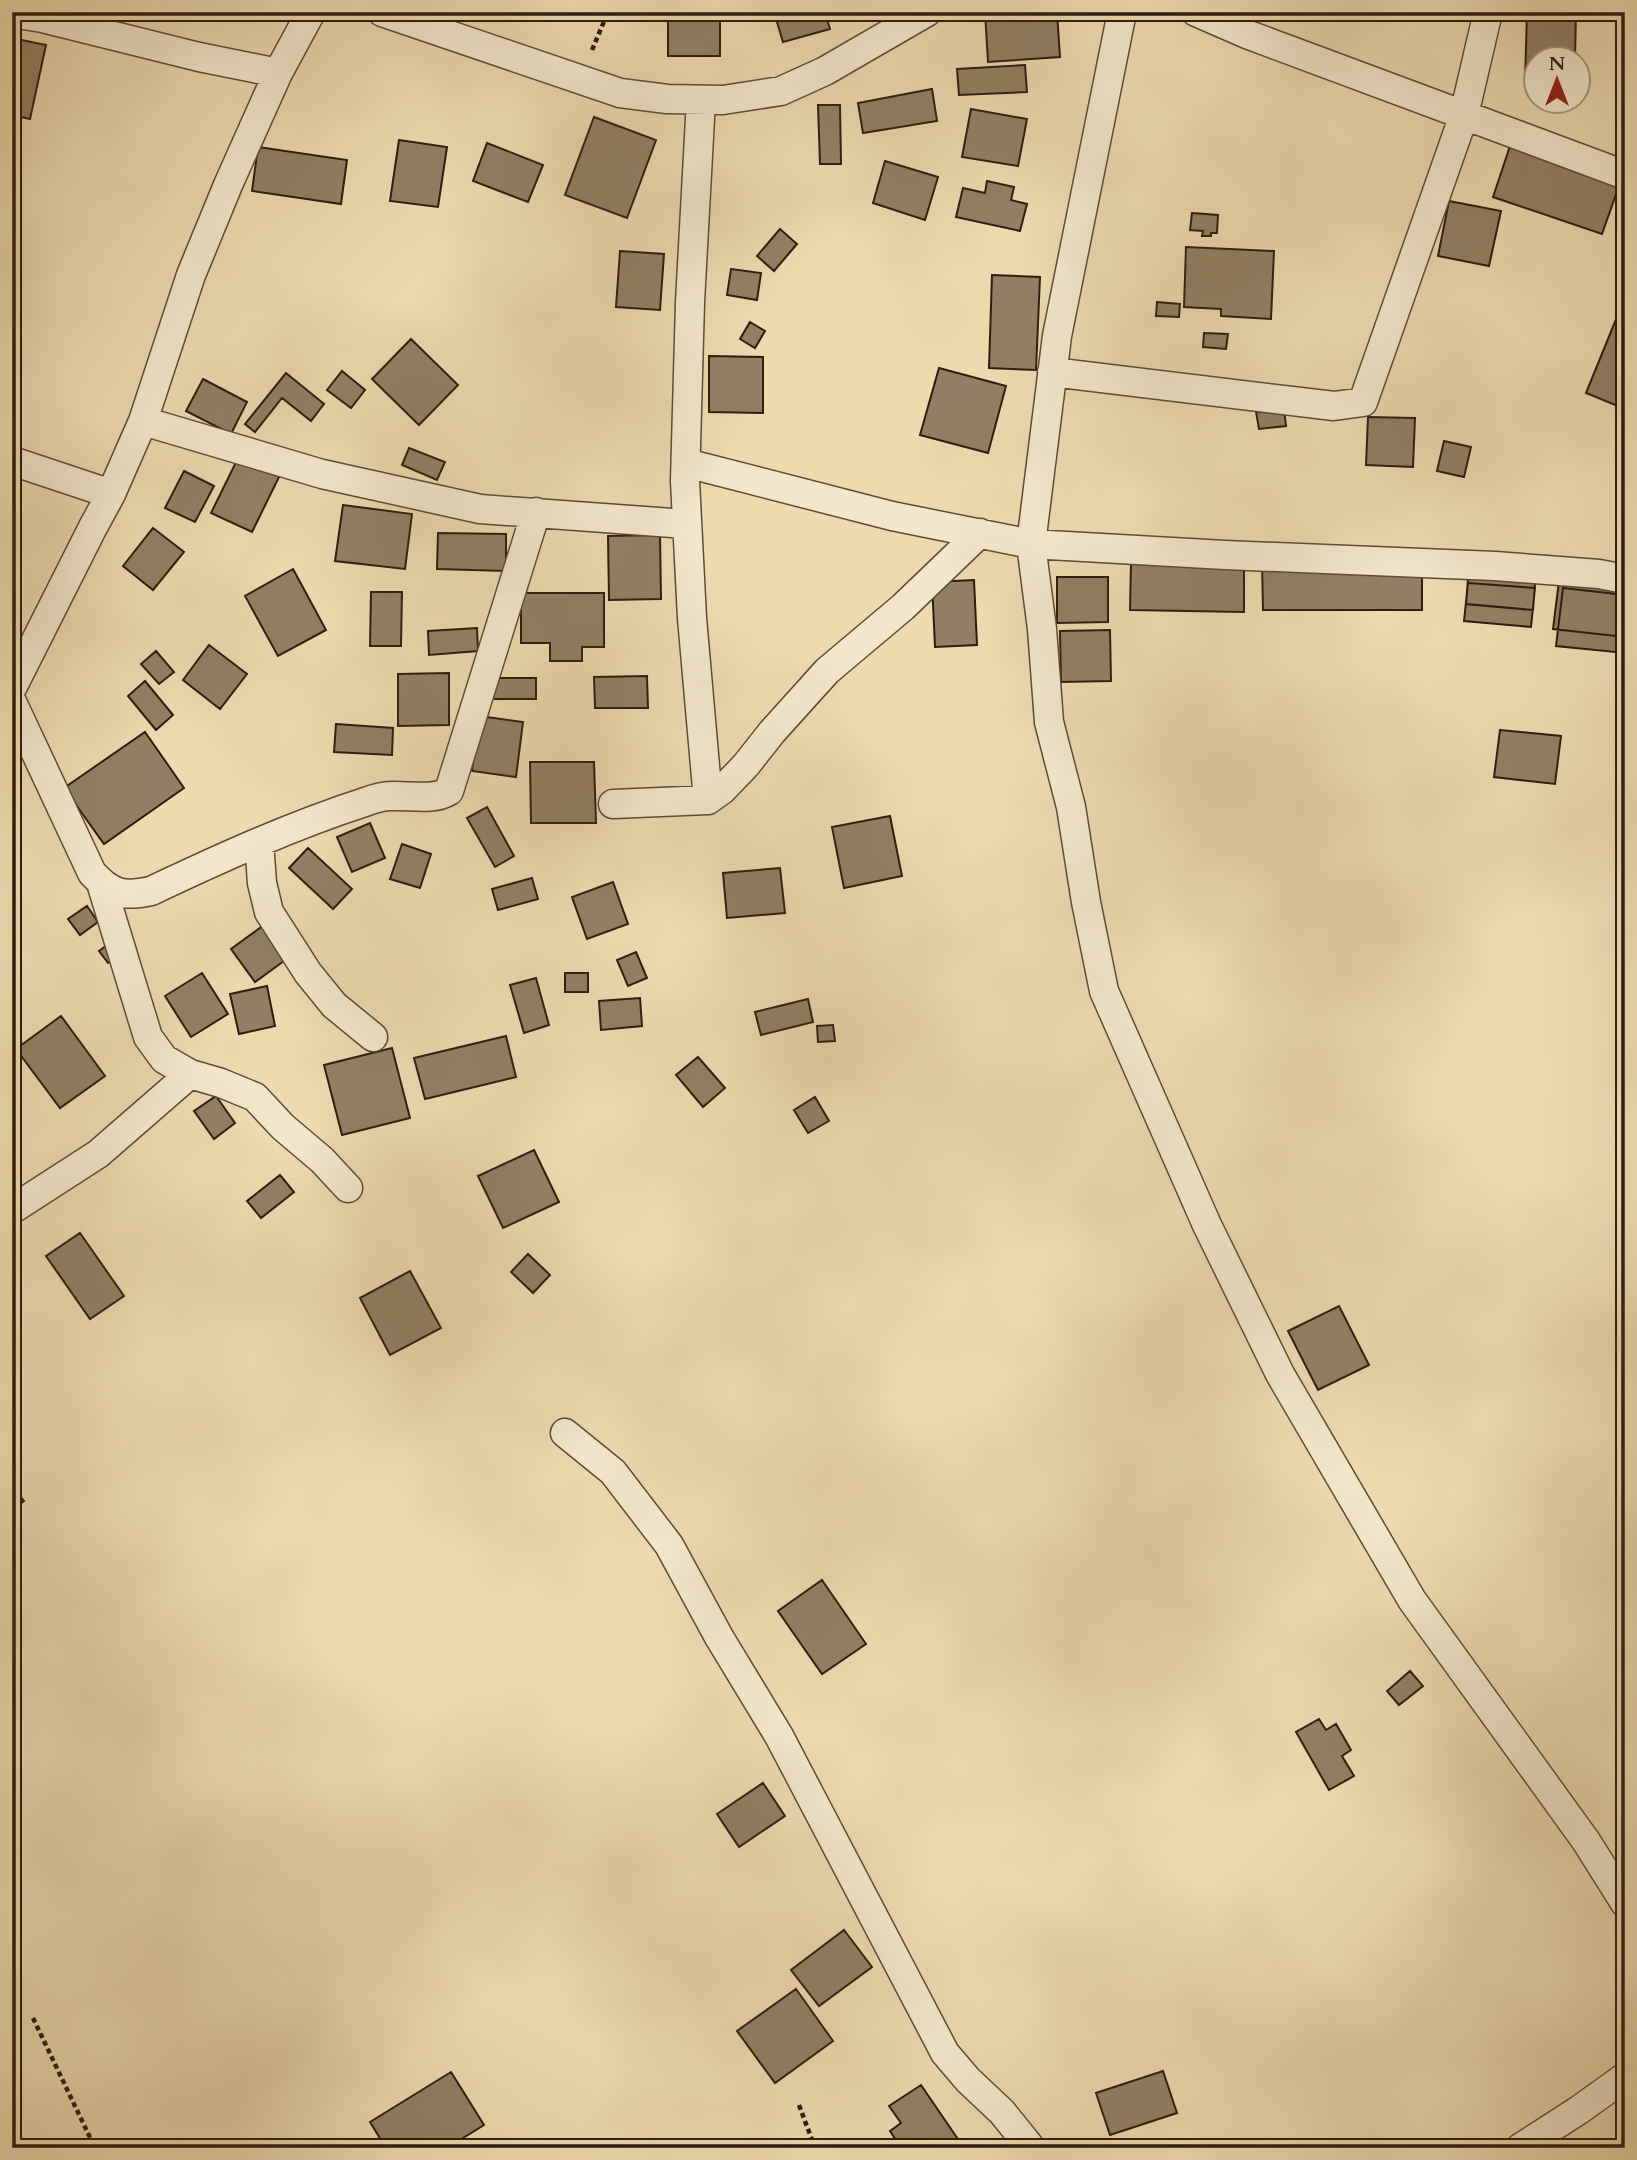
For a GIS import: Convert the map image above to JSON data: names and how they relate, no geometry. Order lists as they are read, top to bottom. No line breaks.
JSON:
{"north":"top"}
